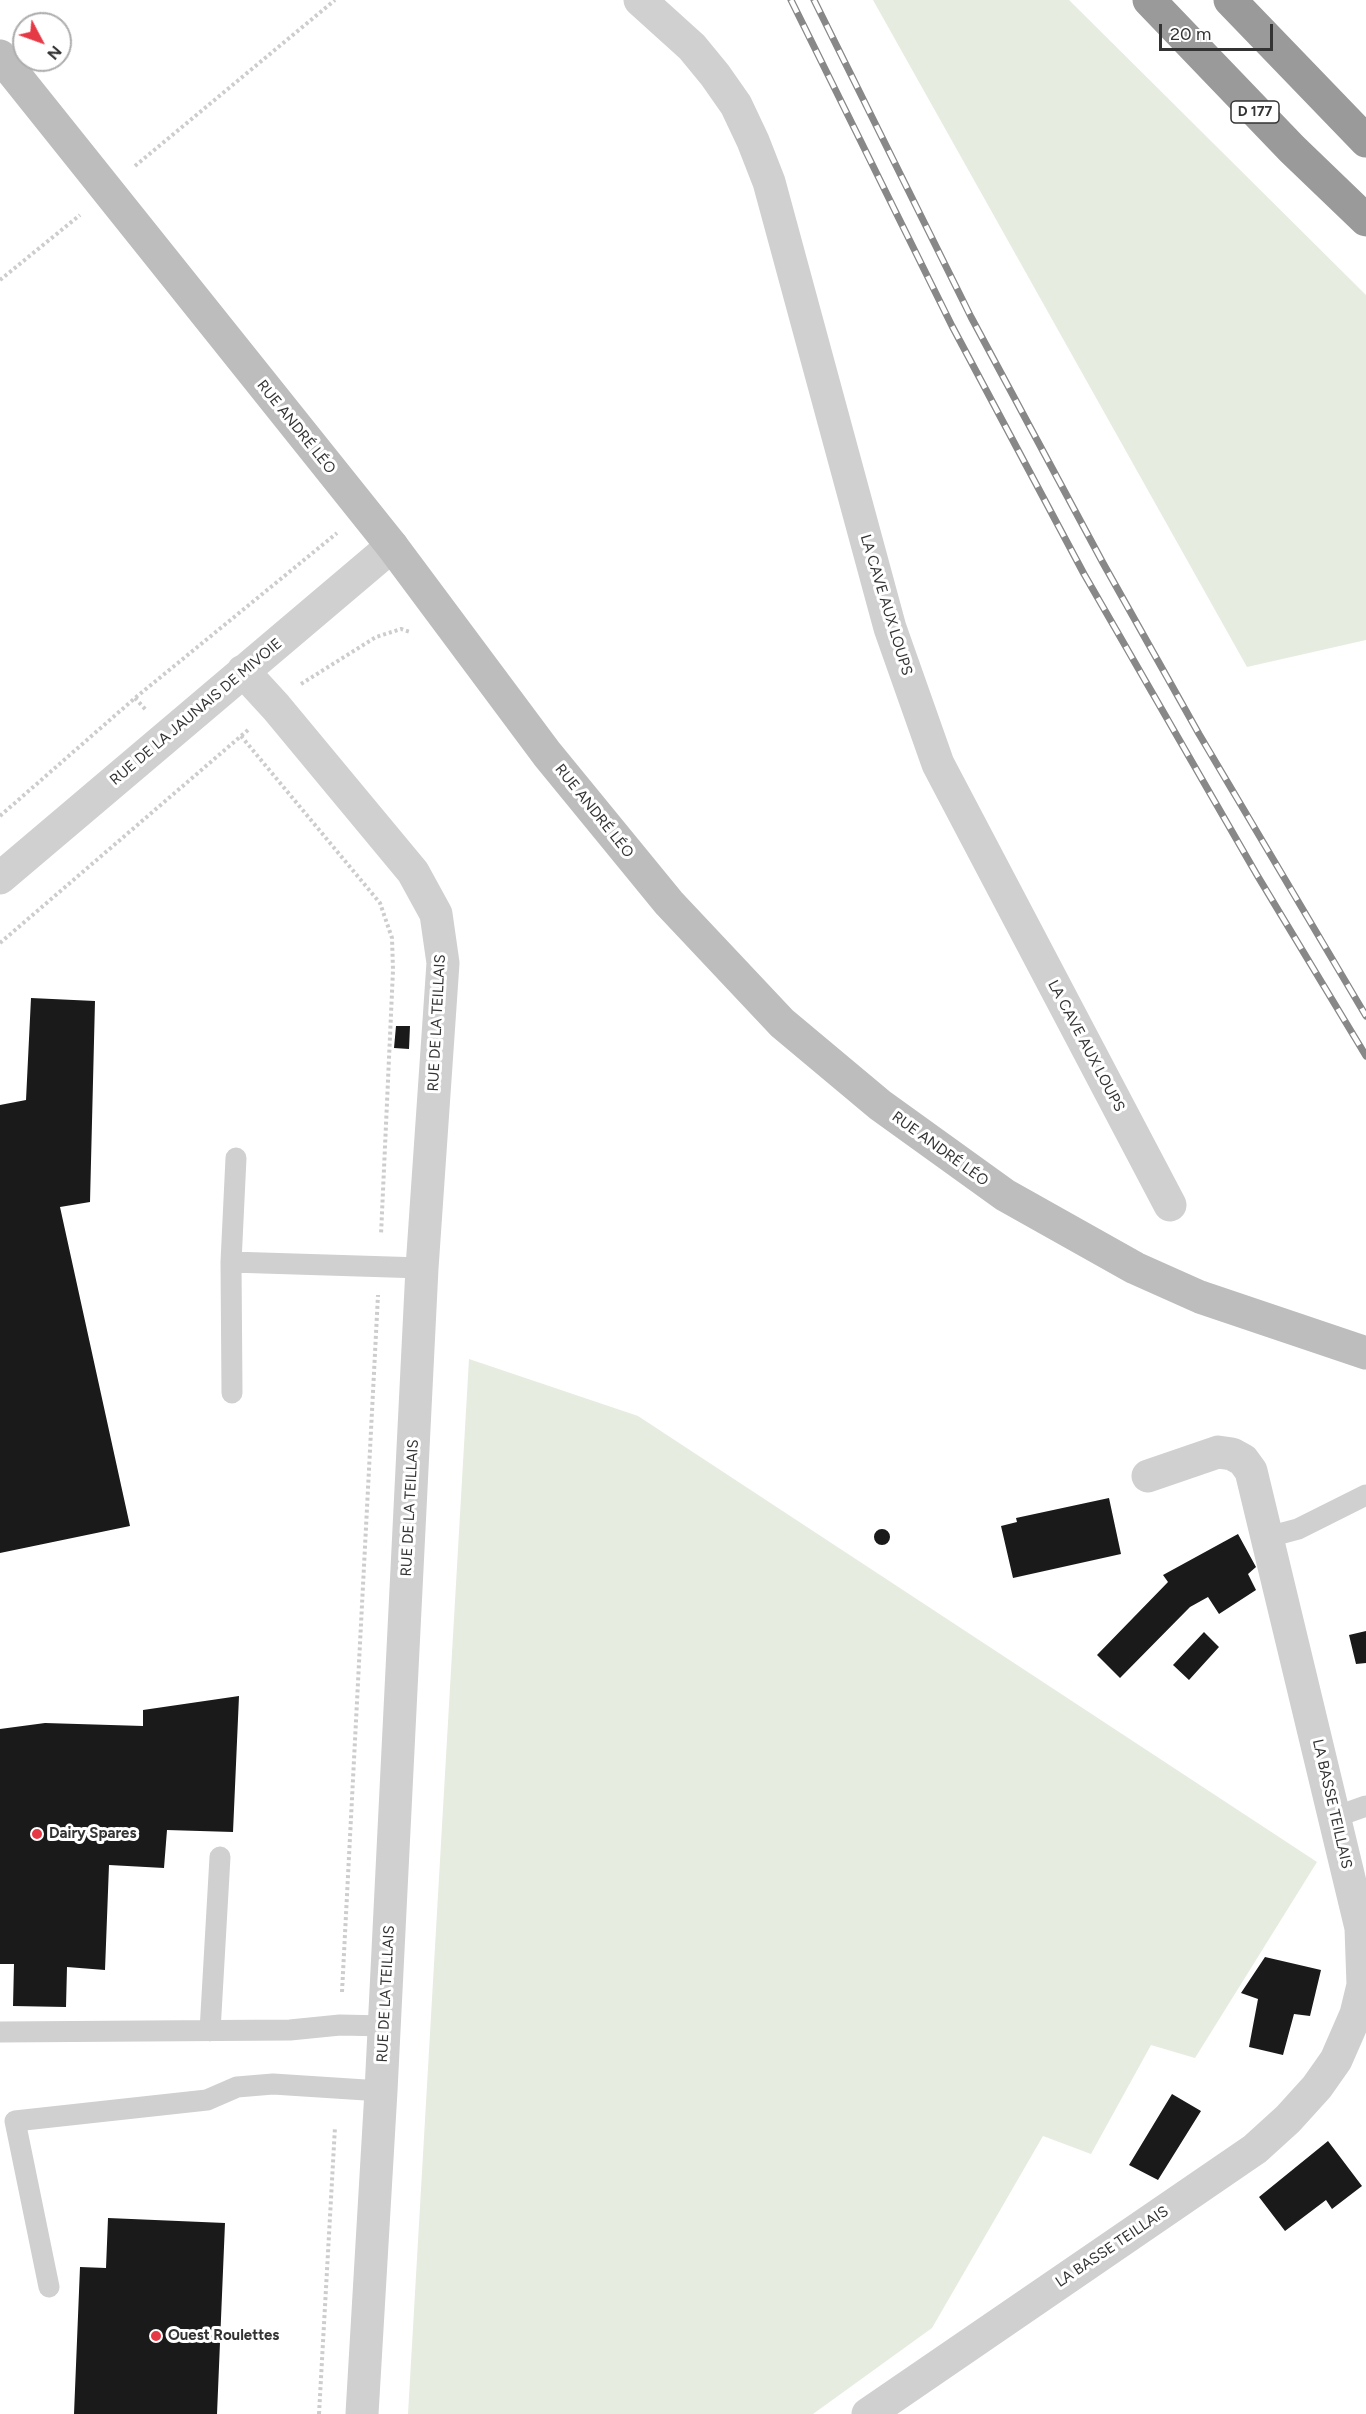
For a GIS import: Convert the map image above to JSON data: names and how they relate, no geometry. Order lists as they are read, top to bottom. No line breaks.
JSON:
{"streets":{"highway":["D 177"],"street":["RUE ANDRÉ LÉO","LA CAVE AUX LOUPS","RUE DE LA JAUNAIS DE MIVOIE","RUE DE LA TEILLAIS","LA BASSE TEILLAIS"]},"crossings":[["RUE ANDRÉ LÉO","RUE DE LA JAUNAIS DE MIVOIE"],["RUE DE LA JAUNAIS DE MIVOIE","RUE DE LA TEILLAIS"]],"places":["Dairy Spares","Ouest Roulettes"],"scale_bar":"20 m","north":"bottom right"}
